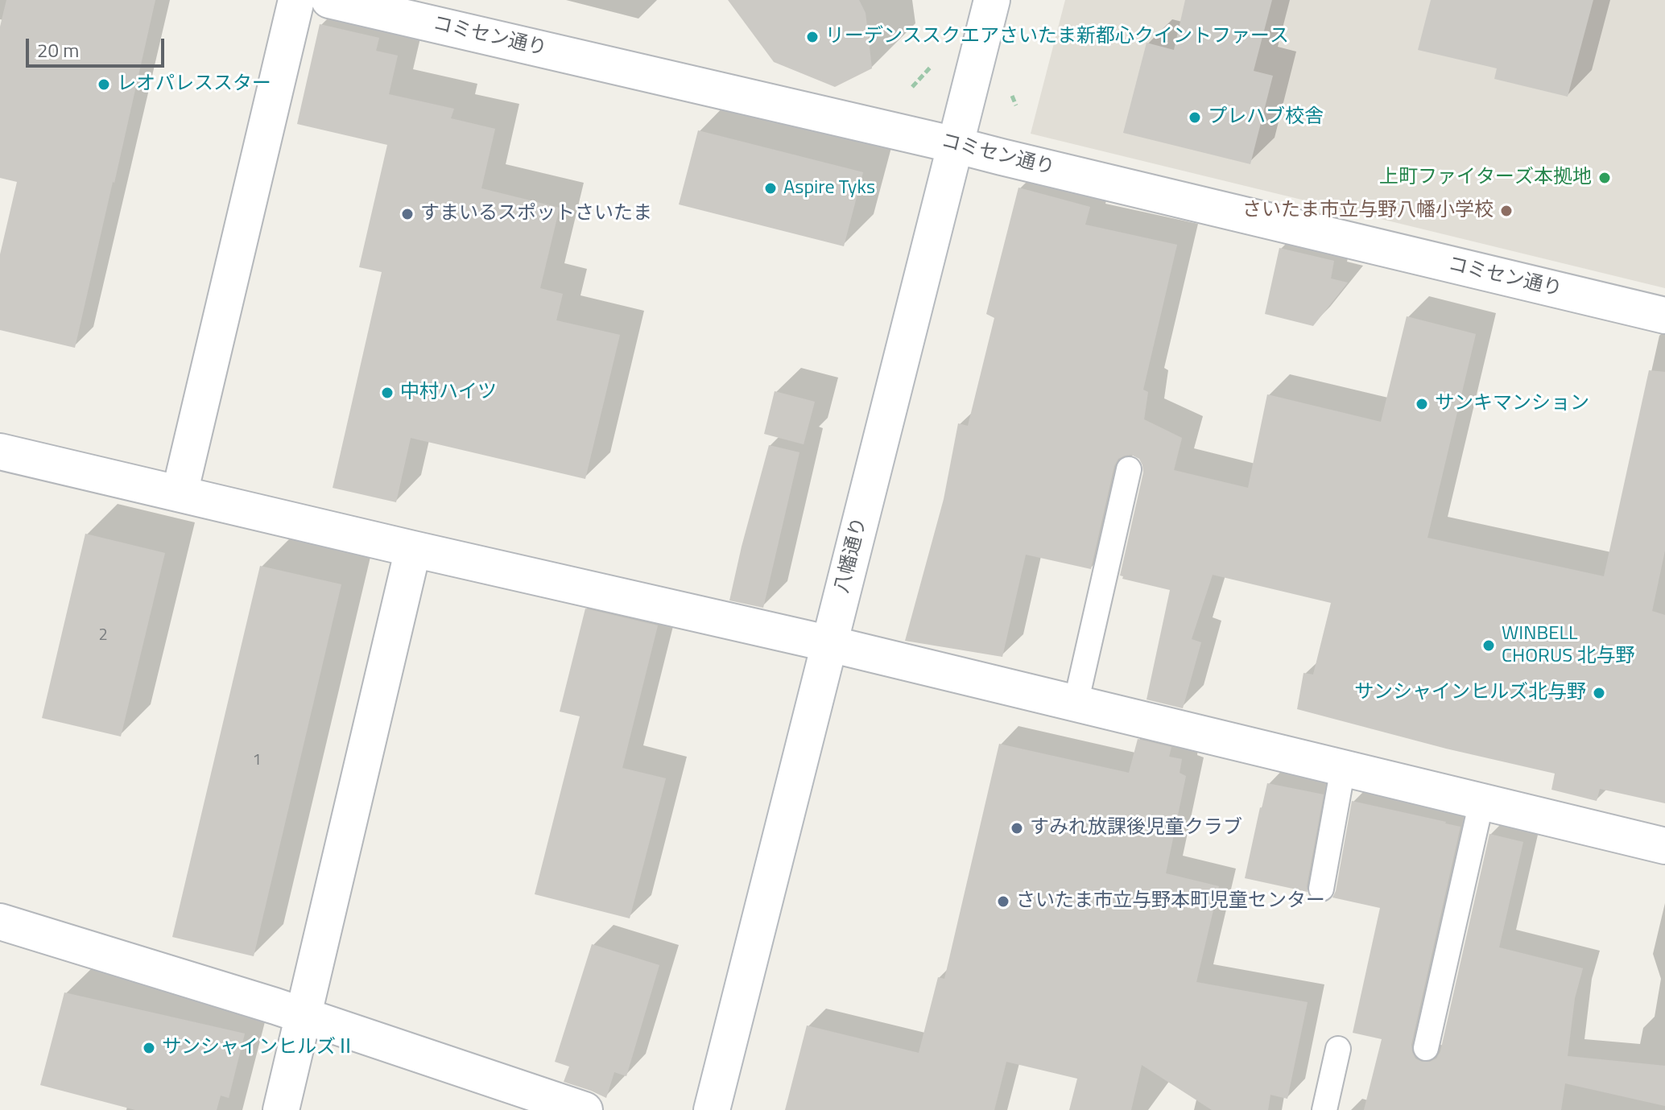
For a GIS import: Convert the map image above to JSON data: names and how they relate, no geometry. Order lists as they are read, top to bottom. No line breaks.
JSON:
{"streets":{"street":["コミセン通り","八幡通り"]},"crossings":[["コミセン通り","八幡通り"]],"places":["リーデンススクエアさいたま新都心クイントファース","レオパレススター","プレハブ校舎","上町ファイターズ本拠地","Aspire Tyks","さいたま市立与野八幡小学校","すまいるスポットさいたま","中村ハイツ","サンキマンション","WINBELL CHORUS 北与野","サンシャインヒルズ北与野","すみれ放課後児童クラブ","さいたま市立与野本町児童センター","サンシャインヒルズⅡ"],"house_numbers":["2","1"],"scale_bar":"20 m"}
